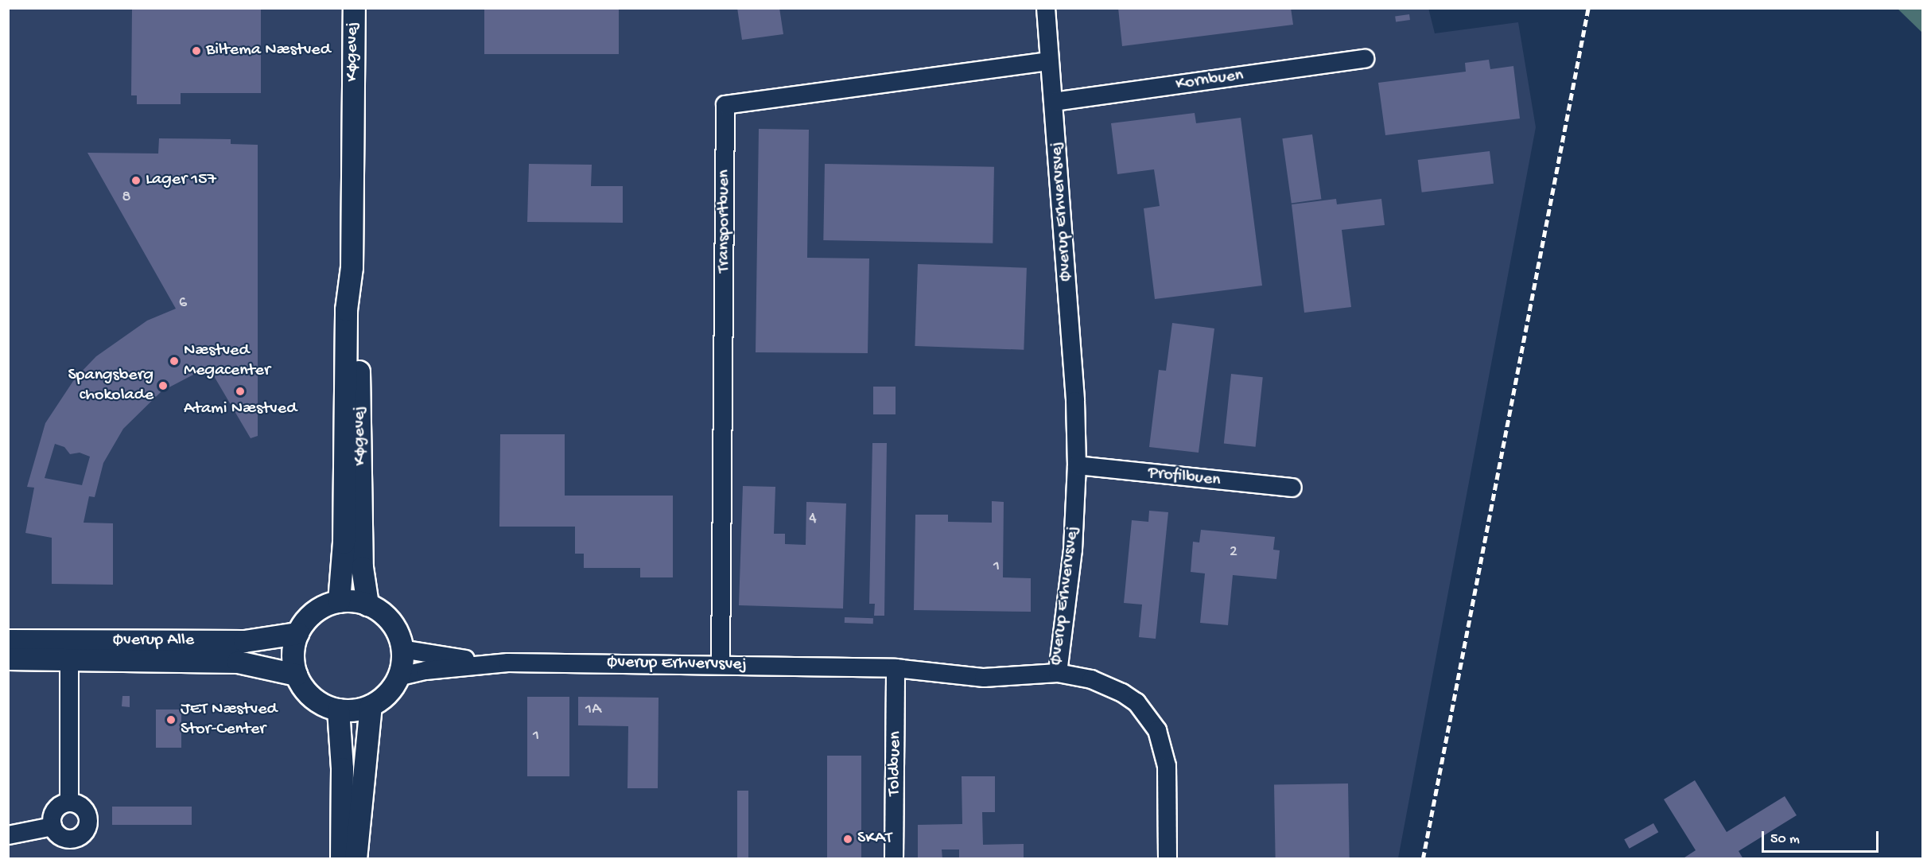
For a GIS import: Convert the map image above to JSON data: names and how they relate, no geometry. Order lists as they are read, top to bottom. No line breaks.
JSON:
{"streets":{"street":["Køgevej","Kornbuen","Øverup Erhvervsvej","Transportbuen","Profilbuen","Øverup Alle","Toldbuen"]},"crossings":[["Køgevej","Øverup Erhvervsvej"],["Køgevej","Øverup Alle"],["Kornbuen","Øverup Erhvervsvej"],["Øverup Erhvervsvej","Transportbuen"],["Øverup Erhvervsvej","Profilbuen"],["Øverup Erhvervsvej","Øverup Alle"],["Øverup Erhvervsvej","Toldbuen"]],"places":["Biltema Næstved","Lager 157","Næstved Megacenter","Spangsberg chokolade","Atami Næstved","JET Næstved Stor-Center","SKAT"],"house_numbers":["8","6","4","2","1","1A","1"],"scale_bar":"50 m"}
